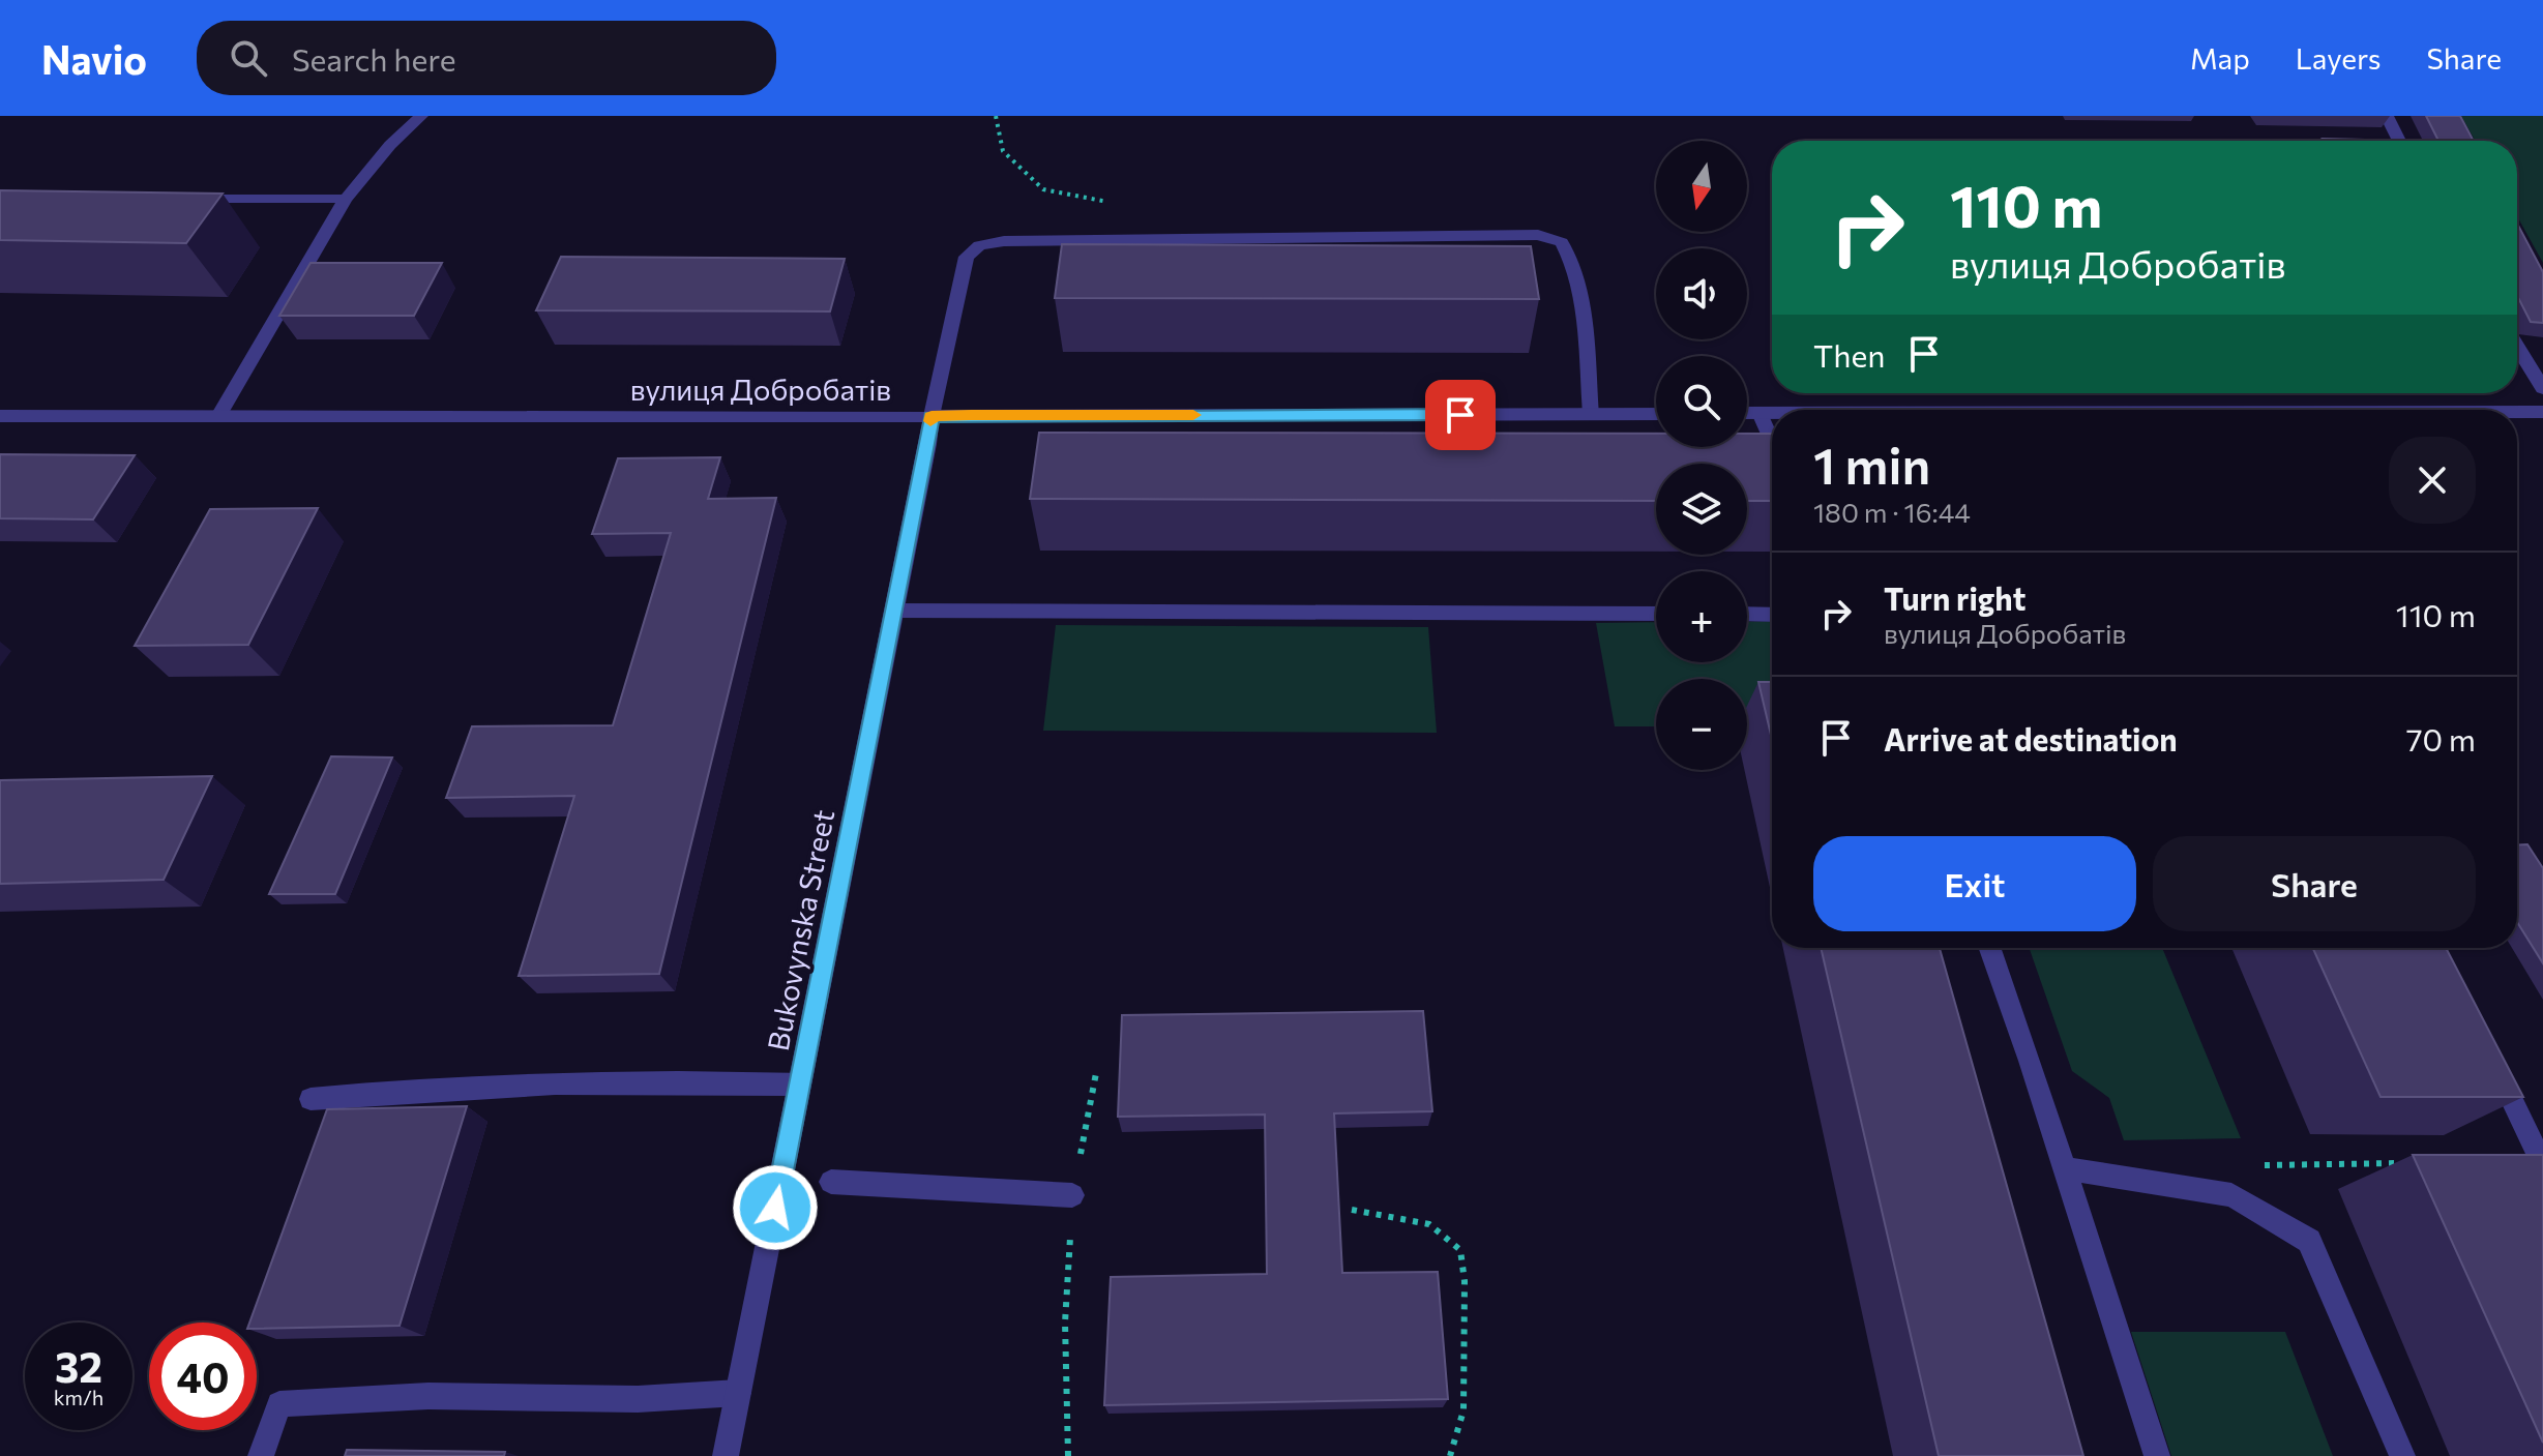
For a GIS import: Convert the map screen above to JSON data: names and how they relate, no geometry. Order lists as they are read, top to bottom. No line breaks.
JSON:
{"streets":{"street":["вулиця Добробатів","Bukovynska Street"]},"crossings":[["вулиця Добробатів","Bukovynska Street"]],"north":"bottom","page":{"header":"Navio","search":"Search here","nav":["Map","Layers","Share"],"map_buttons":["+","−"],"turn":["110 m","вулиця Добробатів"],"then":"Then","heading":["1 min","180 m · 16:44"],"list":[{"name":"Turn right","note":"вулиця Добробатів","value":"110 m"},{"name":"Arrive at destination","value":"70 m"}],"buttons":["Exit","Share"],"speed":"32 km/h","limit":"40"}}
